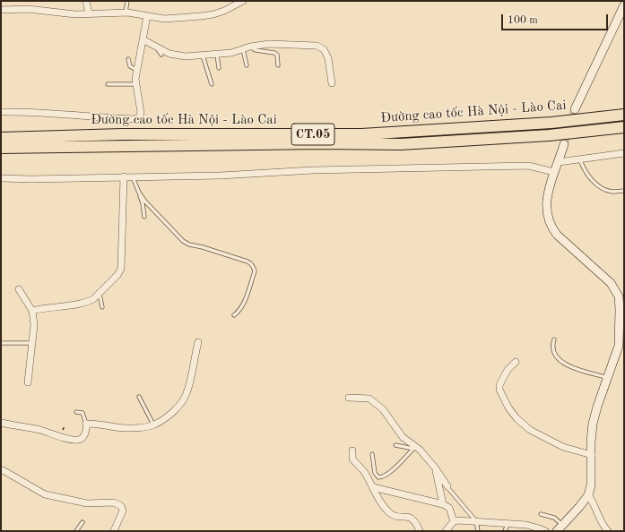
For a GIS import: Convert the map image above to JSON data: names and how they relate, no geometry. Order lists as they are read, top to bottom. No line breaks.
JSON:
{"streets":{"highway":["Đường cao tốc Hà Nội - Lào Cai","CT.05"]},"scale_bar":"100 m"}
